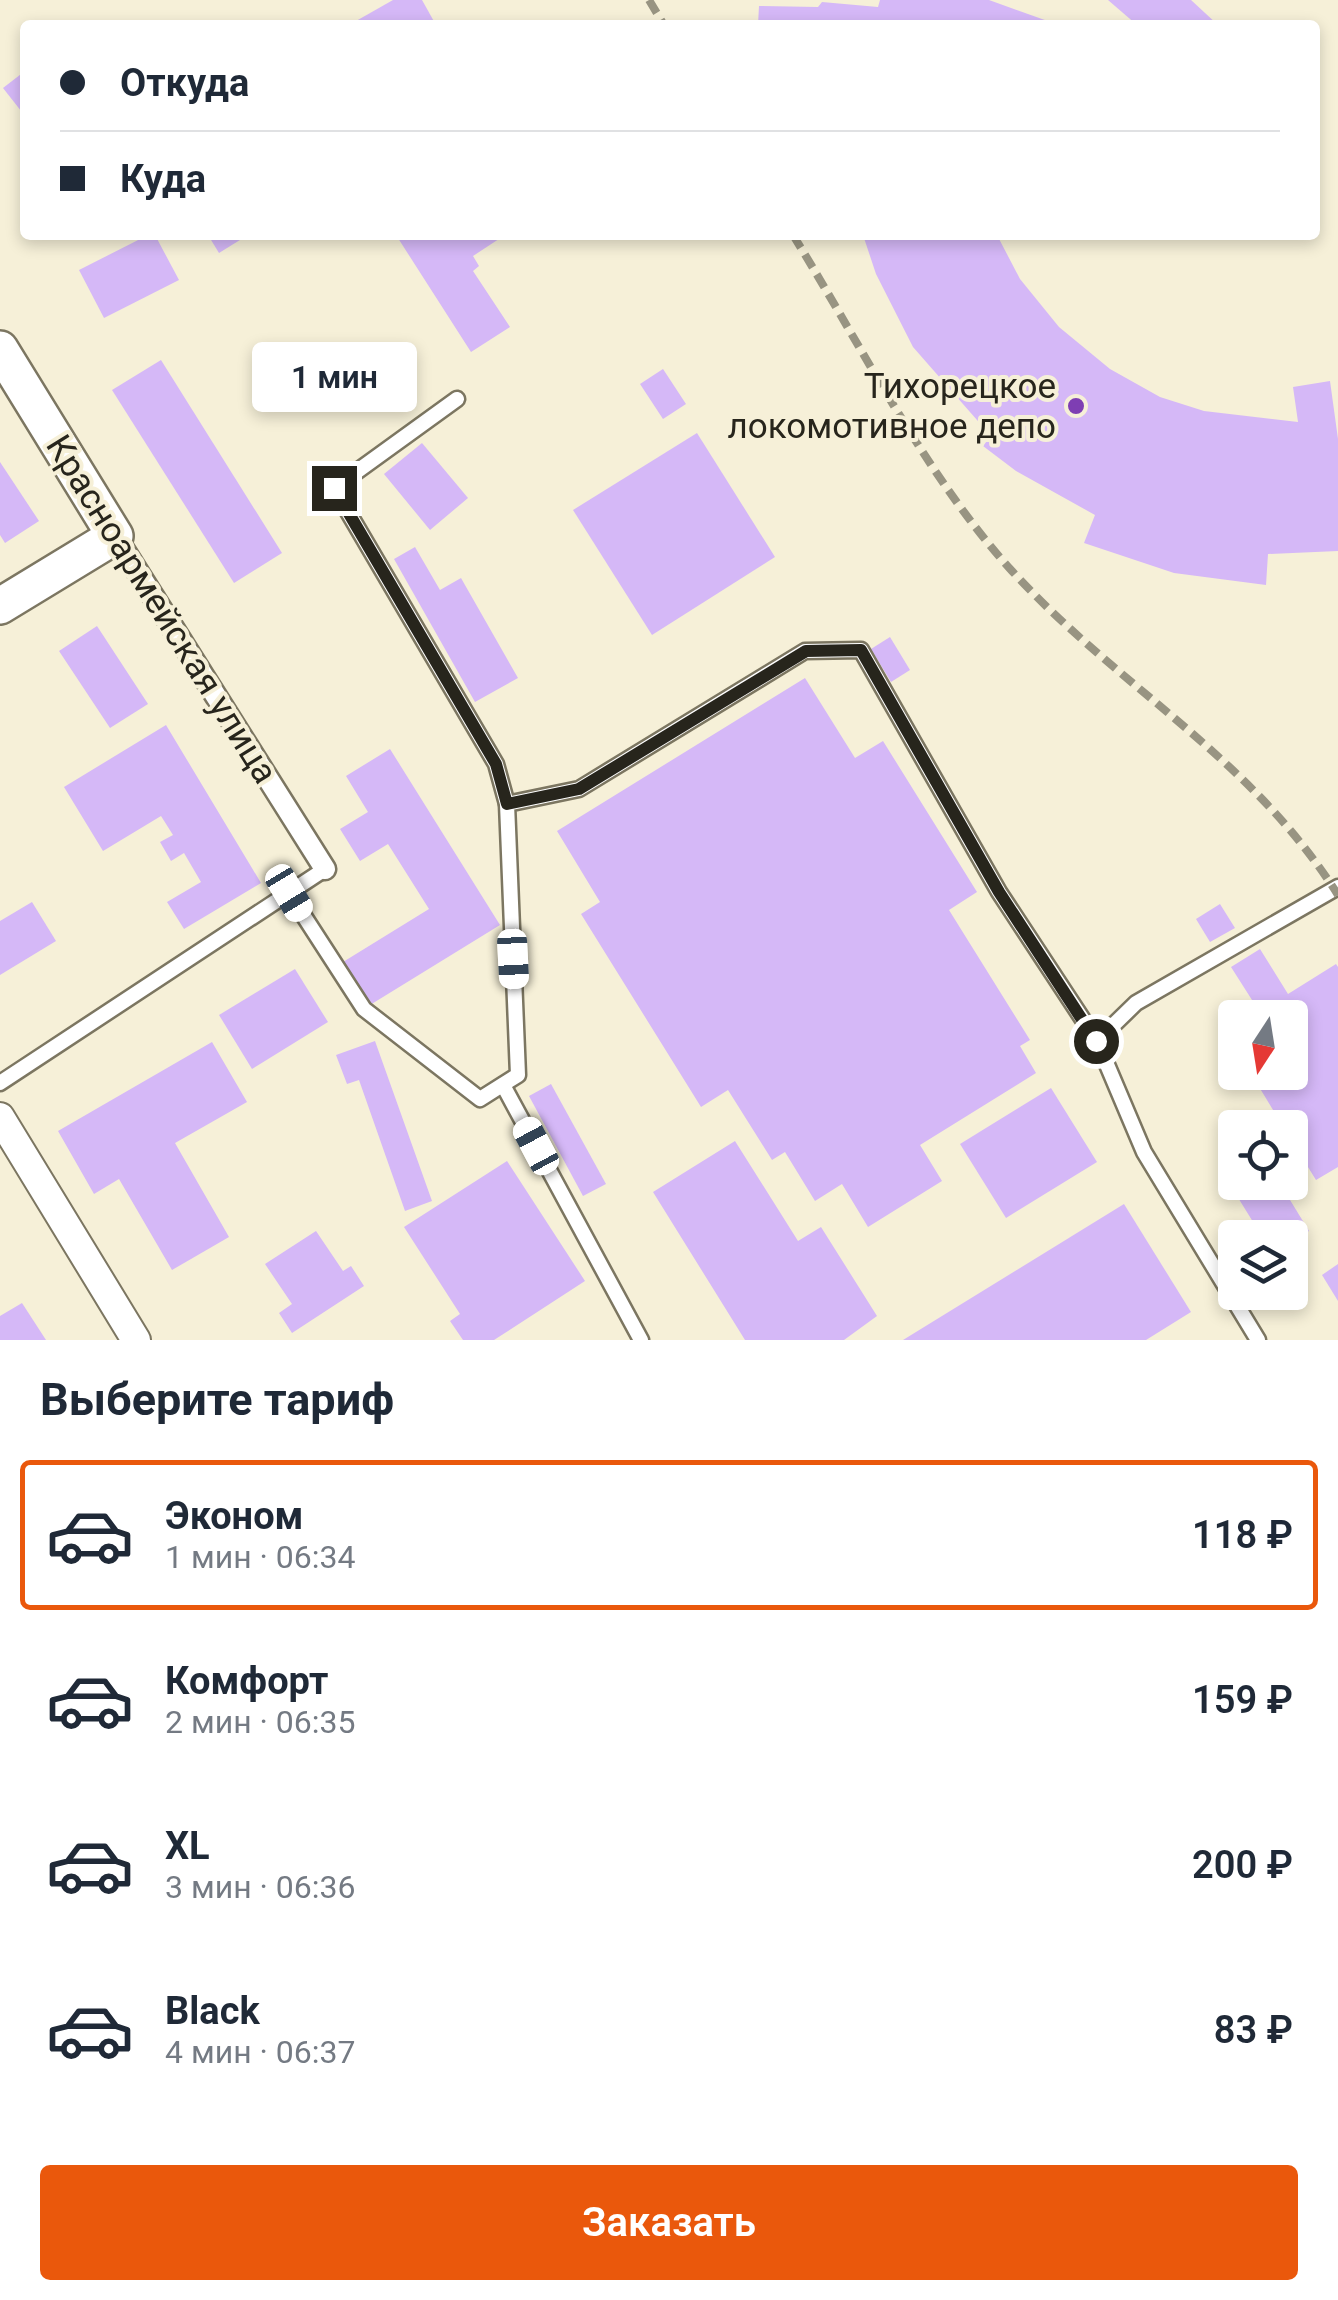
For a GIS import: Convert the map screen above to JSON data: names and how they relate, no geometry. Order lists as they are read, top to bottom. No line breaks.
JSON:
{"streets":{"street":["Красноармейская улица"]},"places":["Тихорецкое локомотивное депо"],"north":"bottom","page":{"banner":["Откуда","Куда"],"bubble":"1 мин","heading":"Выберите тариф","list":[{"name":"Эконом","note":"1 мин · 06:34","value":"118 ₽"},{"name":"Комфорт","note":"2 мин · 06:35","value":"159 ₽"},{"name":"XL","note":"3 мин · 06:36","value":"200 ₽"},{"name":"Black","note":"4 мин · 06:37","value":"83 ₽"}],"buttons":"Заказать"}}
